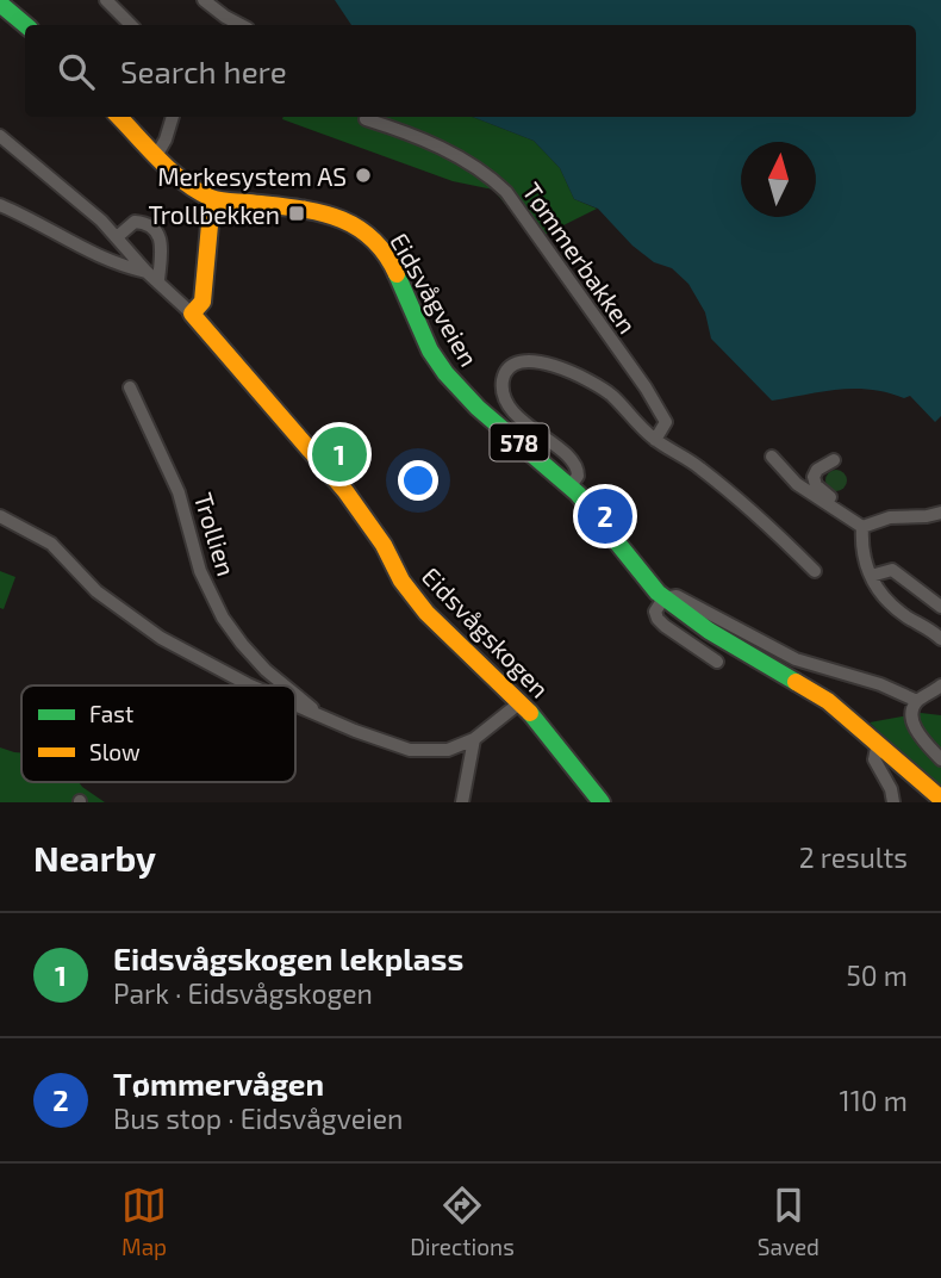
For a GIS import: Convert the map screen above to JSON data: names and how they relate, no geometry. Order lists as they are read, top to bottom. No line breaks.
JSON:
{"streets":{"main road":["Eidsvågveien","578","Eidsvågskogen"],"street":["Tømmerbakken","Trollien"]},"crossings":[["Trollien","Eidsvågskogen"]],"places":{"other":["Merkesystem AS"],"transit":["Trollbekken"]},"legend":["Fast","Slow"],"north":"top","page":{"search":"Search here","pins":["1","2"],"heading":["Nearby","2 results"],"list":[{"mark":"1","name":"Eidsvågskogen lekplass","note":"Park · Eidsvågskogen","value":"50 m"},{"mark":"2","name":"Tømmervågen","note":"Bus stop · Eidsvågveien","value":"110 m"}],"nav":["Map","Directions","Saved"]}}
